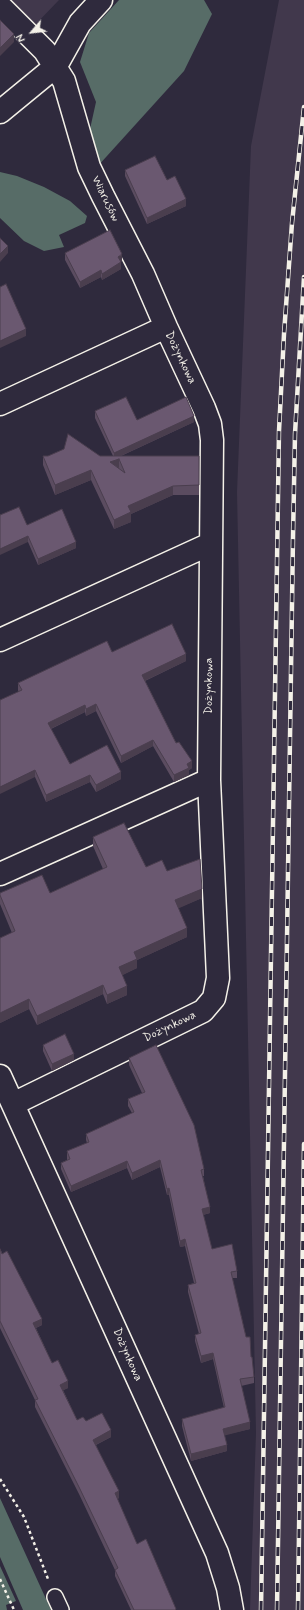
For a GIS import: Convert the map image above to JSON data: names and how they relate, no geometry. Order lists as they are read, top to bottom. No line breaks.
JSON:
{"streets":{"street":["Wiarusów","Dożynkowa"]},"crossings":[["Wiarusów","Dożynkowa"]],"north":"bottom left"}
